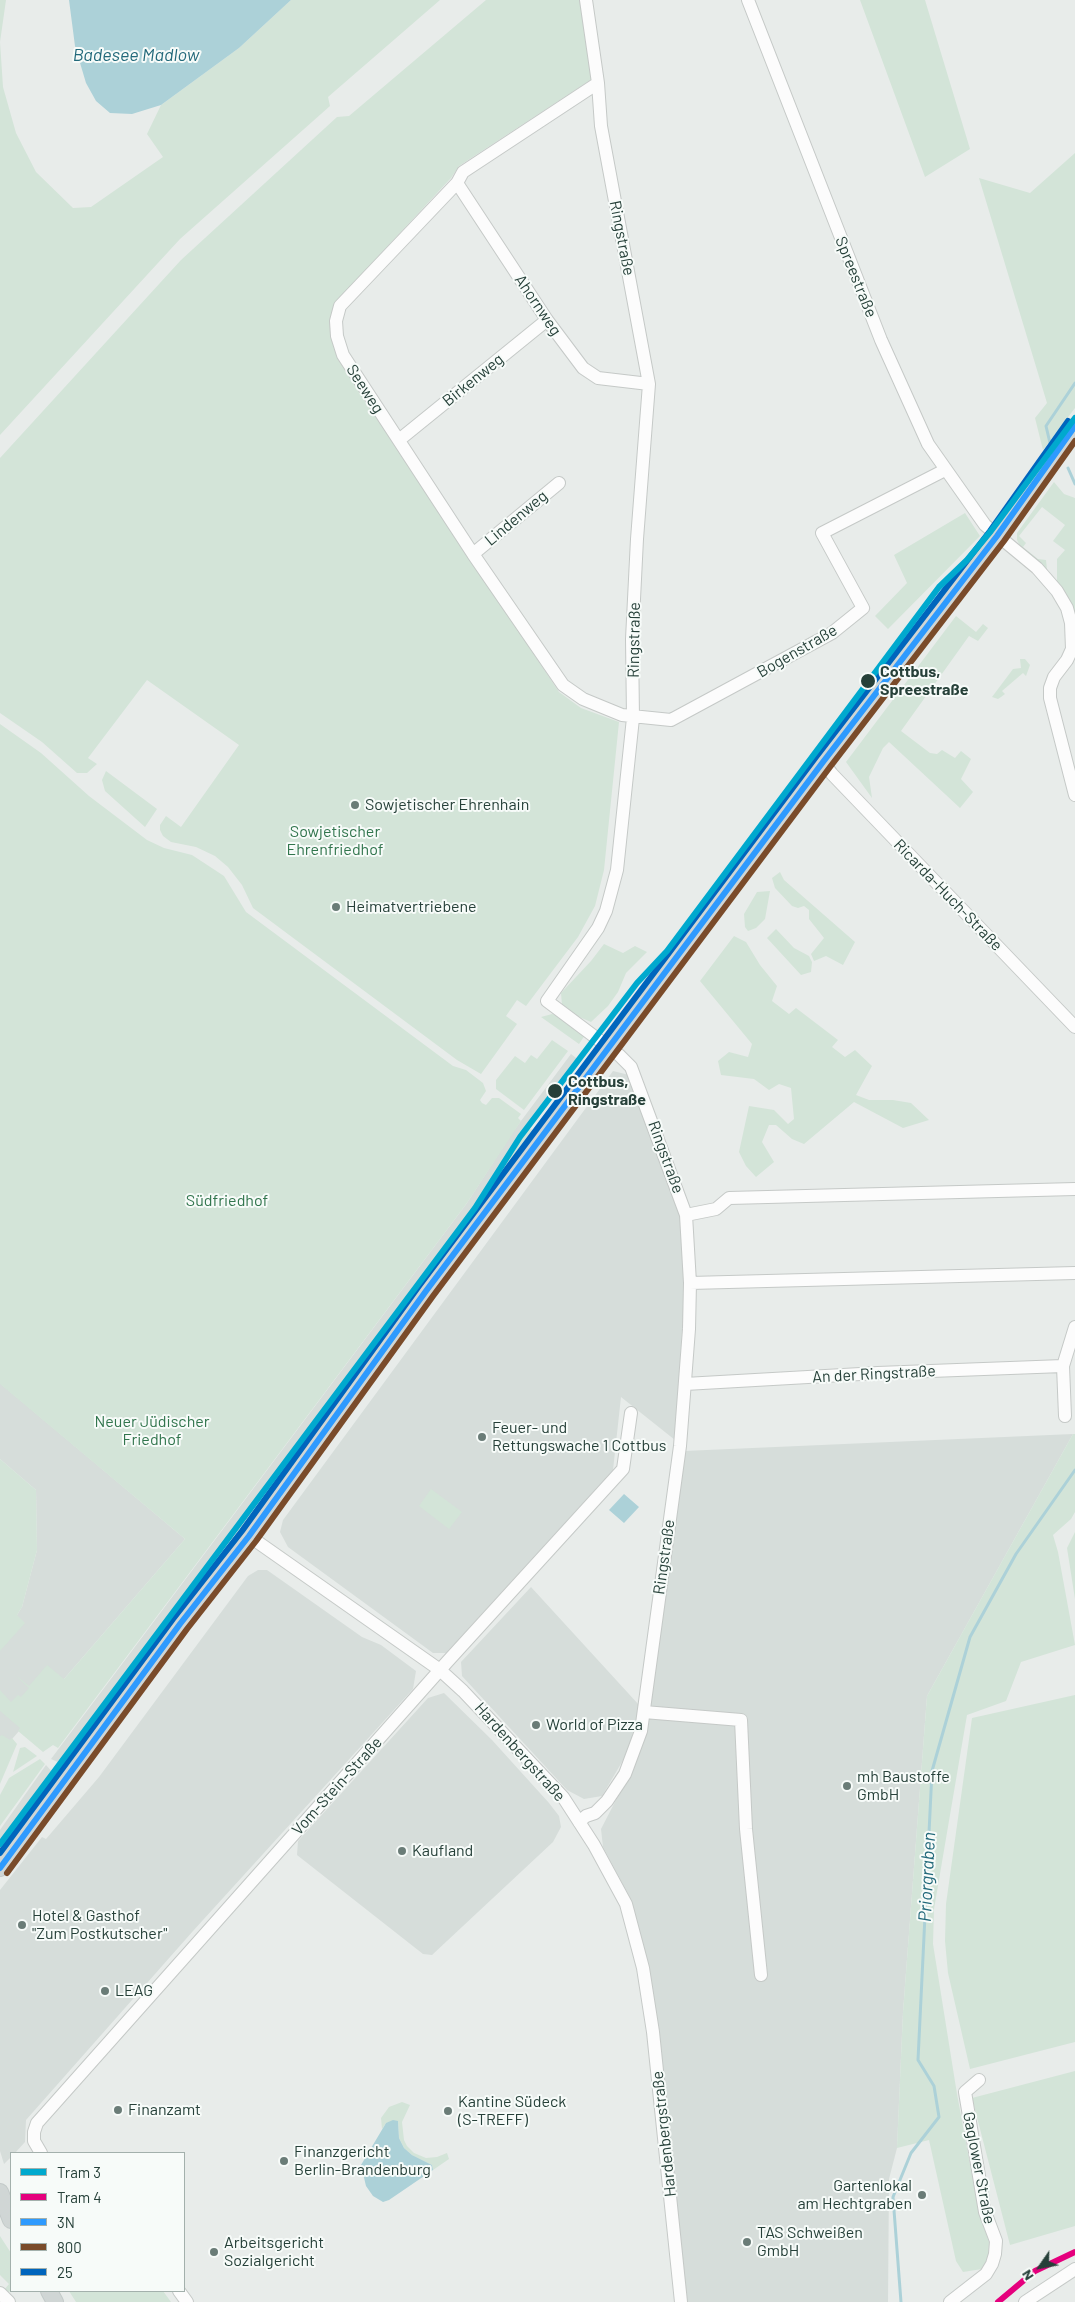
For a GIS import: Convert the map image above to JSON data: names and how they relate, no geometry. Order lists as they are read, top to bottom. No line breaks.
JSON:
{"streets":{"street":["Ringstraße","Spreestraße","Ahornweg","Birkenweg","Seeweg","Lindenweg","Bogenstraße","Ricarda-Huch-Straße","An der Ringstraße","Hardenbergstraße","Vom-Stein-Straße","Gaglower Straße"]},"crossings":[["Ringstraße","Ahornweg"],["Ringstraße","Seeweg"],["Ringstraße","Bogenstraße"],["Ringstraße","An der Ringstraße"],["Ringstraße","Hardenbergstraße"],["Spreestraße","Bogenstraße"],["Ahornweg","Birkenweg"],["Ahornweg","Seeweg"],["Birkenweg","Seeweg"],["Seeweg","Lindenweg"],["Seeweg","Bogenstraße"],["Hardenbergstraße","Vom-Stein-Straße"]],"water":["Badesee Madlow","Priorgraben"],"parks":["Sowjetischer Ehrenfriedhof","Südfriedhof","Neuer Jüdischer Friedhof"],"places":["Cottbus, Spreestraße","Sowjetischer Ehrenhain","Heimatvertriebene","Cottbus, Ringstraße","Feuer- und Rettungswache 1 Cottbus","World of Pizza","mh Baustoffe GmbH","Kaufland","Hotel & Gasthof \"Zum Postkutscher\"","LEAG","Finanzamt","Kantine Südeck (S-TREFF)","Finanzgericht Berlin-Brandenburg","Gartenlokal am Hechtgraben","TAS Schweißen GmbH","Arbeitsgericht Sozialgericht"],"lines":["tram line 3","transit line 25","transit line 3N","transit line 800","tram line 4"],"legend":["Tram 3","Tram 4","3N","800","25"],"north":"bottom left"}
